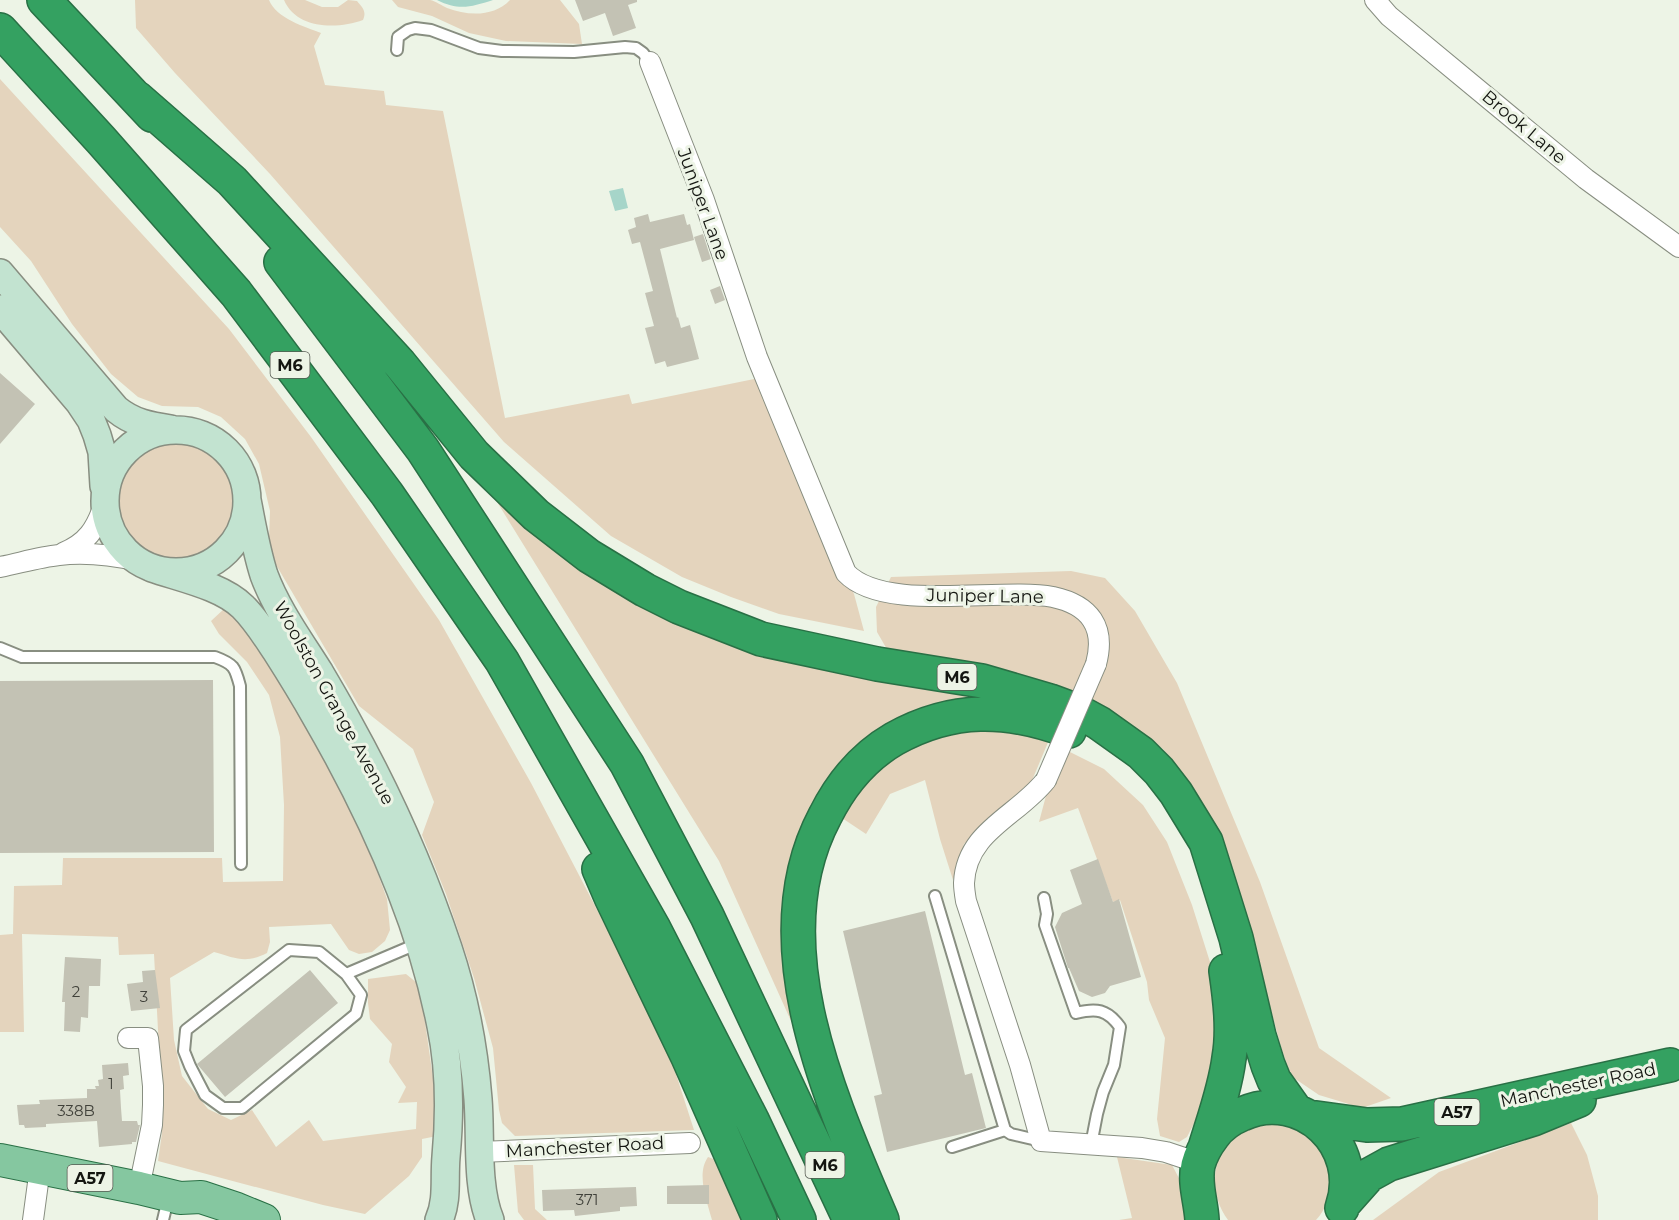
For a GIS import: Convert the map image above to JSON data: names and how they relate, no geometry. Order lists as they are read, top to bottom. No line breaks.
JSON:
{"streets":{"highway":["M6","Manchester Road","A57"],"main road":["Woolston Grange Avenue"],"street":["Brook Lane","Juniper Lane"]},"crossings":[["M6","Manchester Road"],["M6","A57"],["Woolston Grange Avenue","Manchester Road"],["Manchester Road","A57"]],"house_numbers":["2","3","1","338B","371"]}
